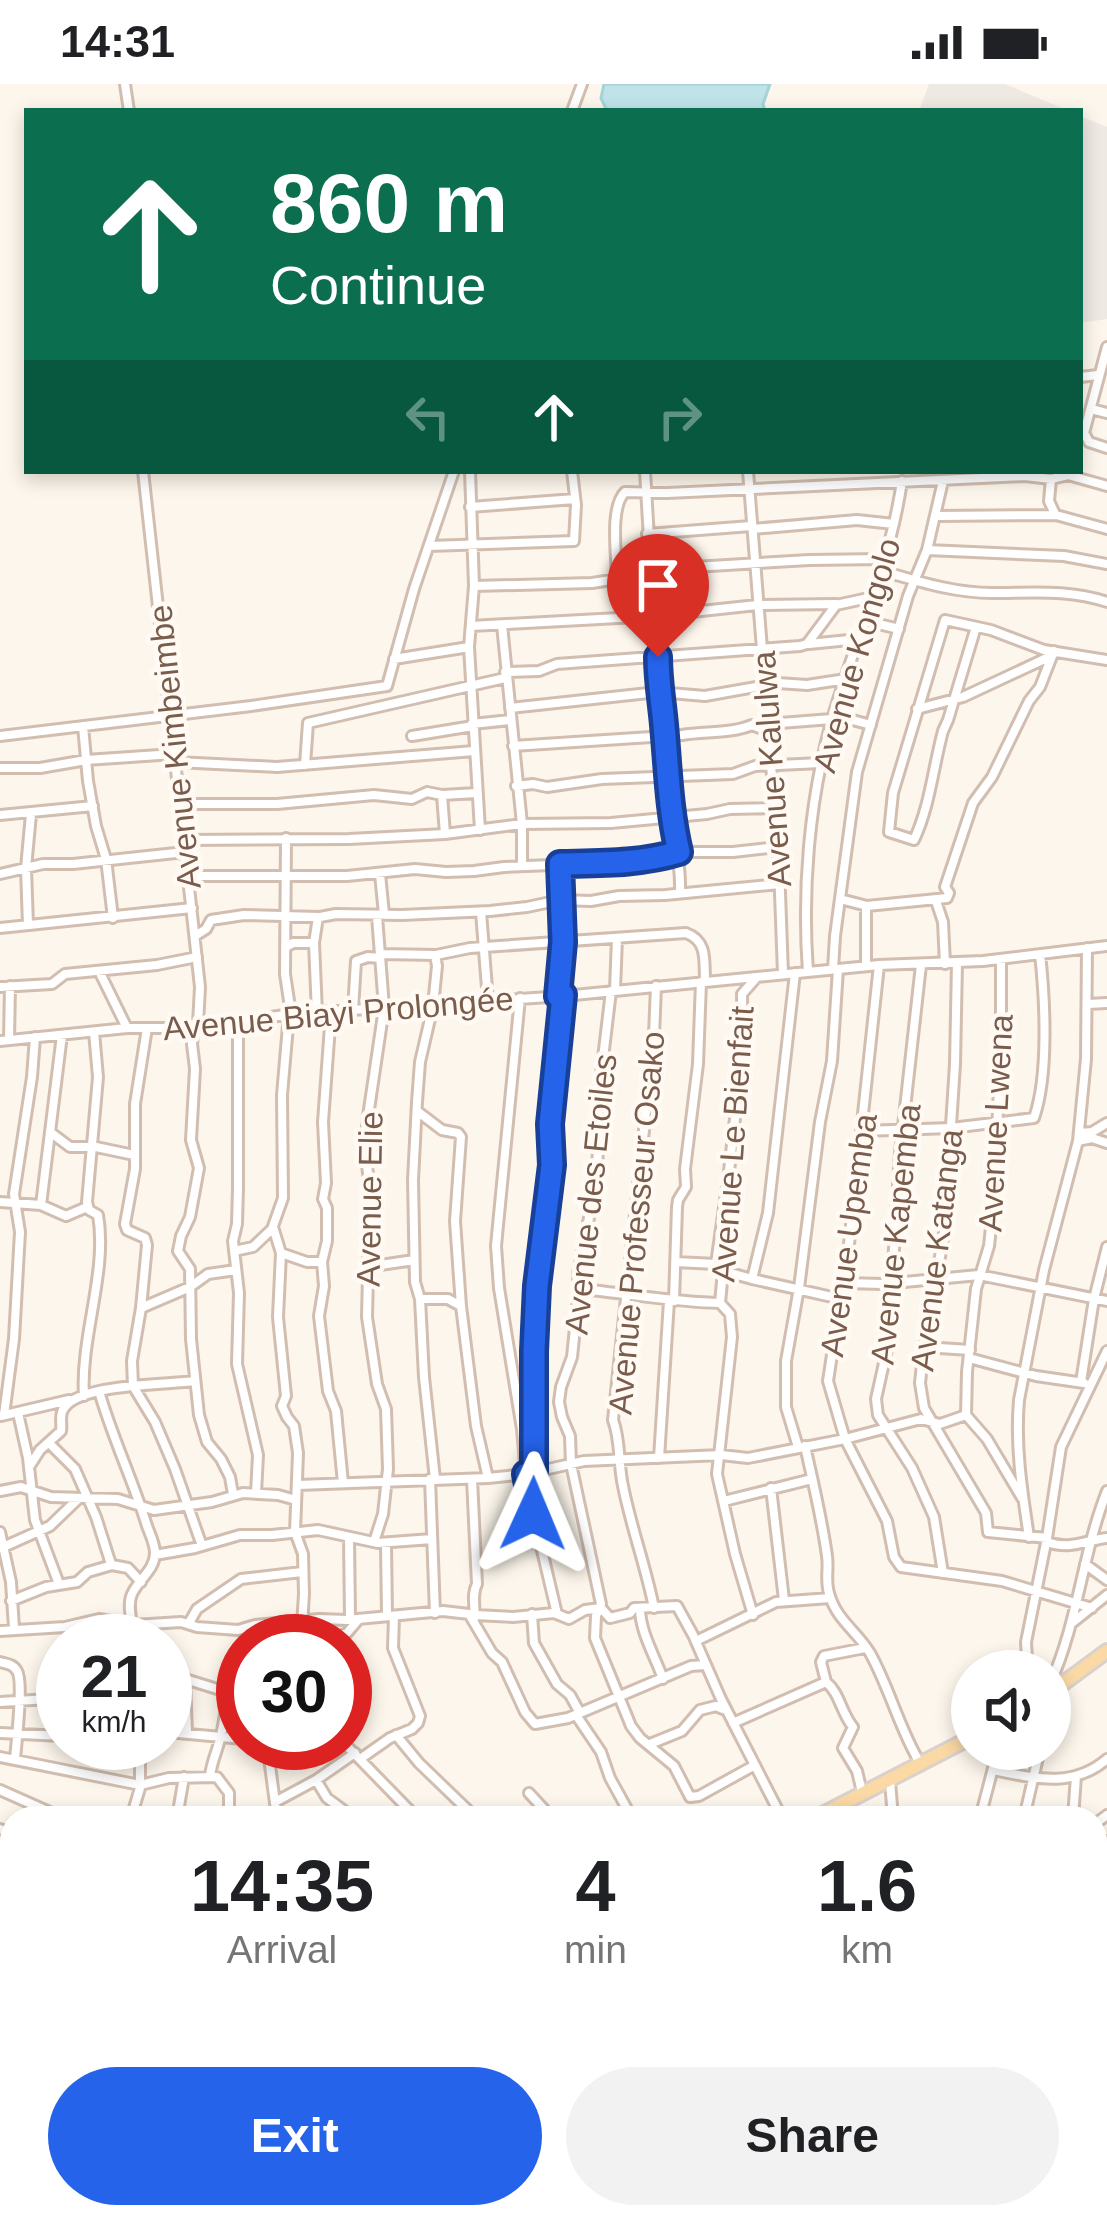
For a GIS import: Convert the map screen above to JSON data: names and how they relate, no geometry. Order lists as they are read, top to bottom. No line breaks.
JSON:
{"streets":{"street":["Avenue Kongolo","Avenue Kimbeimbe","Avenue Kalulwa","Avenue Biayi Prolongée","Avenue Lwena","Avenue Le Bienfait","Avenue des Etoiles","Avenue Elie","Avenue Professeur Osako","Avenue Kapemba","Avenue Upemba","Avenue Katanga"]},"crossings":[["Avenue Kongolo","Avenue Biayi Prolongée"],["Avenue Kimbeimbe","Avenue Biayi Prolongée"],["Avenue Kalulwa","Avenue Biayi Prolongée"],["Avenue Biayi Prolongée","Avenue Lwena"],["Avenue Biayi Prolongée","Avenue Le Bienfait"],["Avenue Biayi Prolongée","Avenue des Etoiles"],["Avenue Biayi Prolongée","Avenue Elie"],["Avenue Biayi Prolongée","Avenue Professeur Osako"],["Avenue Biayi Prolongée","Avenue Kapemba"],["Avenue Biayi Prolongée","Avenue Upemba"],["Avenue Biayi Prolongée","Avenue Katanga"]],"page":{"status":"14:31","turn":["860 m","Continue"],"speed":"21 km/h","limit":"30","eta":["14:35","Arrival","4","min","1.6","km"],"buttons":["Exit","Share"]}}
